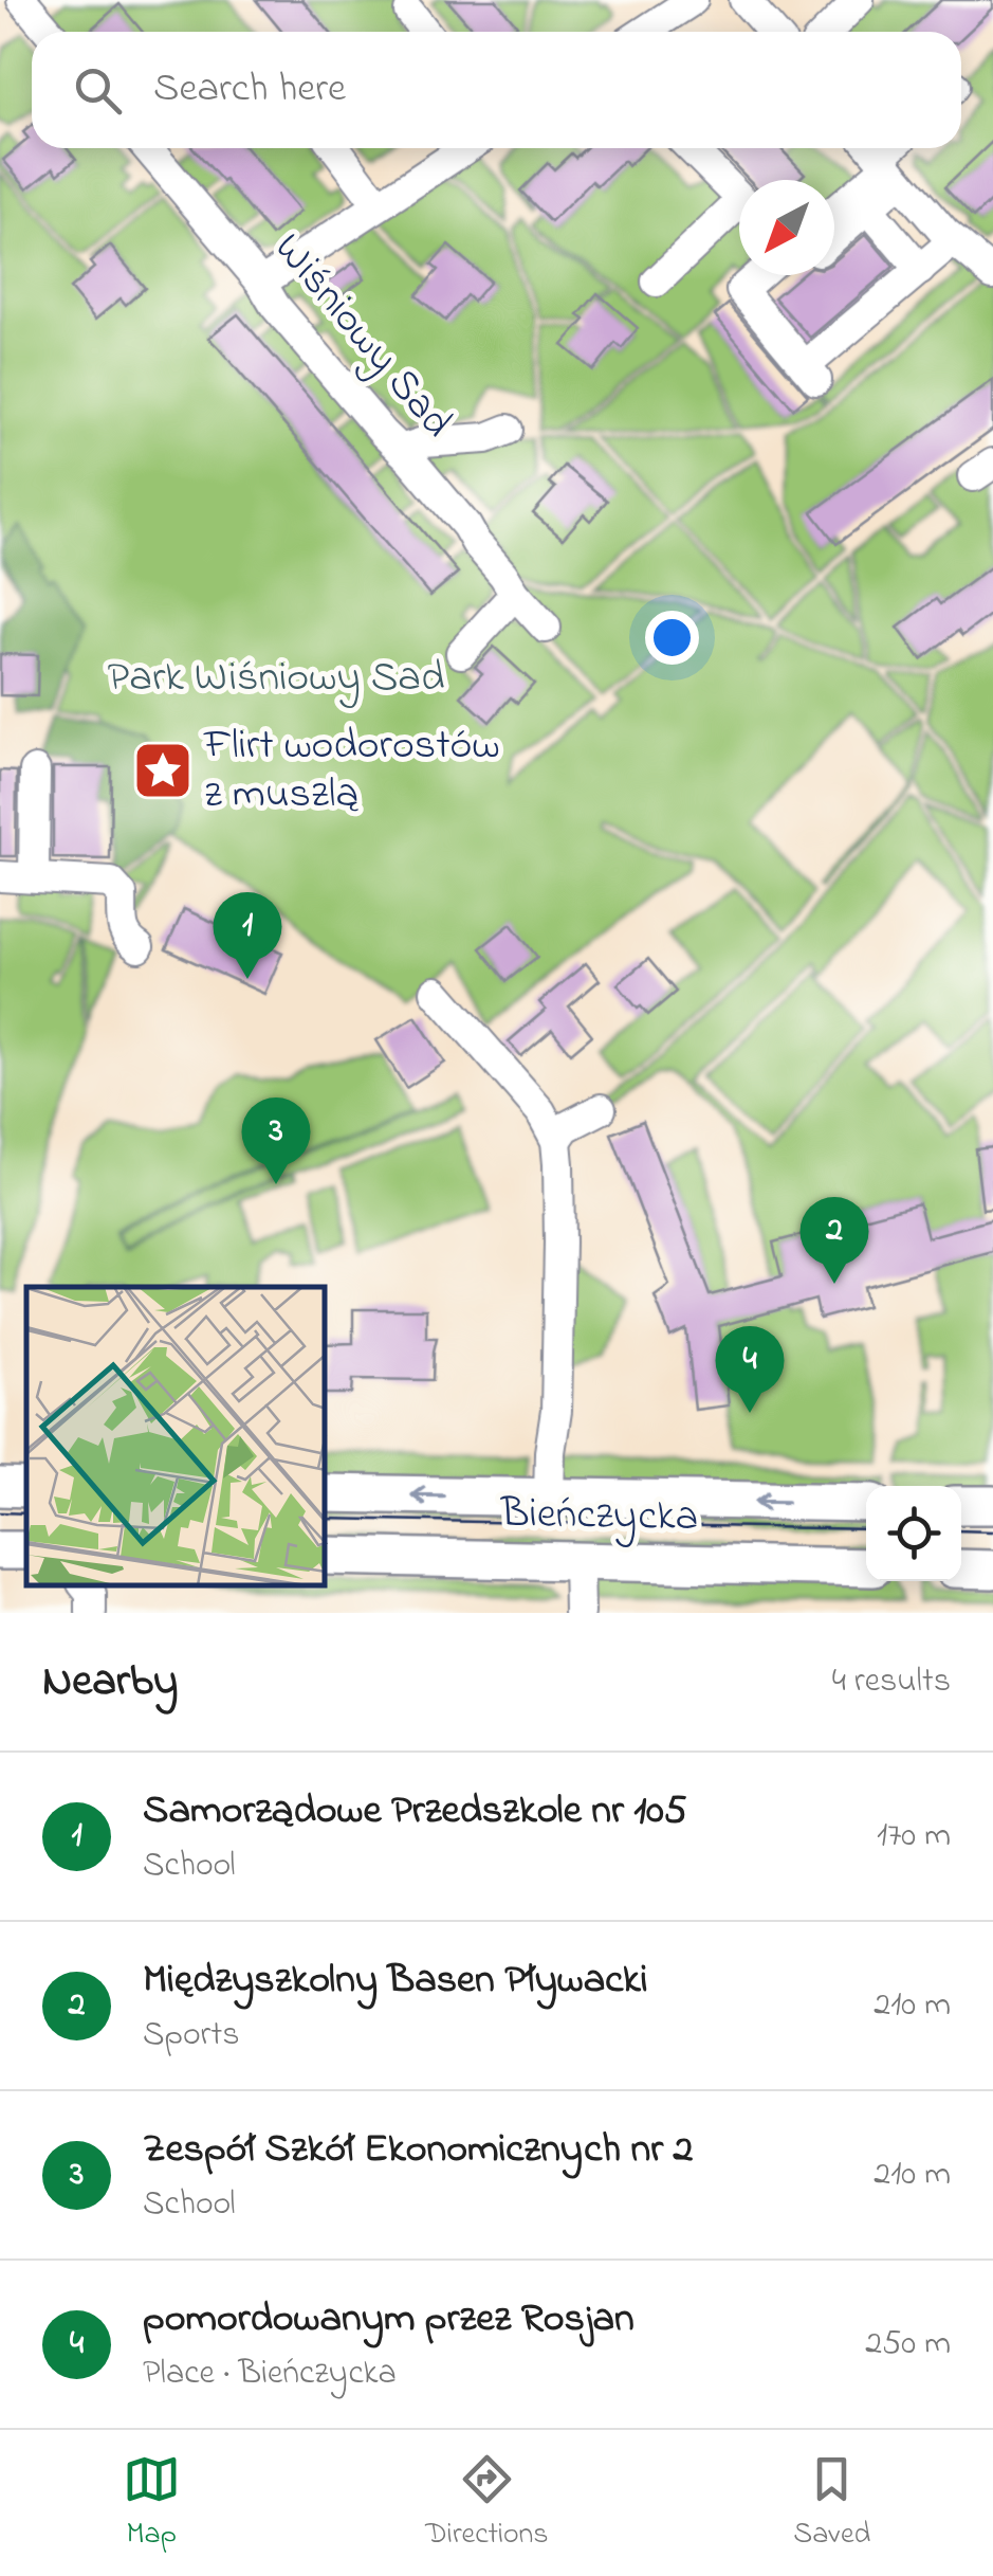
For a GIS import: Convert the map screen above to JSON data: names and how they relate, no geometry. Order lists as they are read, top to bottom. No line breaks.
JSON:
{"streets":{"main road":["Bieńczycka"],"street":["Wiśniowy Sad"]},"parks":["Park Wiśniowy Sad"],"places":{"place":["Flirt wodorostów z muszlą"]},"north":"bottom left","page":{"search":"Search here","pins":["1","3","2","4"],"heading":["Nearby","4 results"],"list":[{"mark":"1","name":"Samorządowe Przedszkole nr 105","note":"School","value":"170 m"},{"mark":"2","name":"Międzyszkolny Basen Pływacki","note":"Sports","value":"210 m"},{"mark":"3","name":"Zespół Szkół Ekonomicznych nr 2","note":"School","value":"210 m"},{"mark":"4","name":"pomordowanym przez Rosjan","note":"Place · Bieńczycka","value":"250 m"}],"nav":["Map","Directions","Saved"]}}
